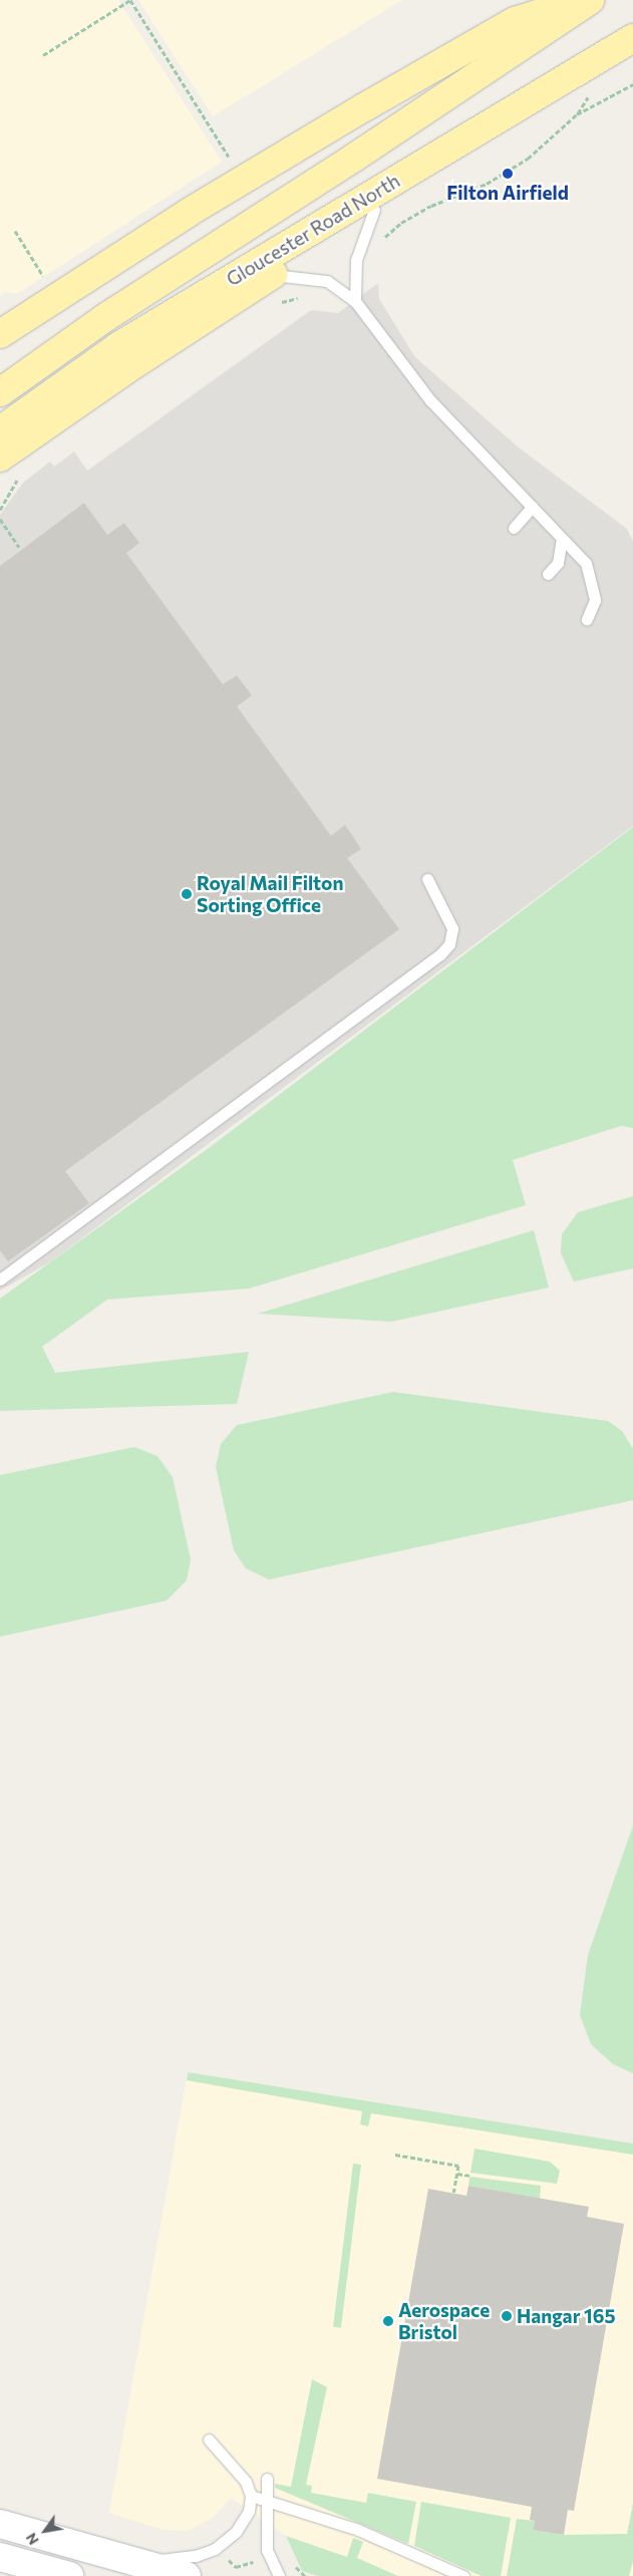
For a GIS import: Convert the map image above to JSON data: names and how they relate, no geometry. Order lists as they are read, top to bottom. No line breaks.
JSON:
{"streets":{"main road":["Gloucester Road North"]},"places":["Filton Airfield","Royal Mail Filton Sorting Office","Hangar 165","Aerospace Bristol"],"north":"bottom left"}
